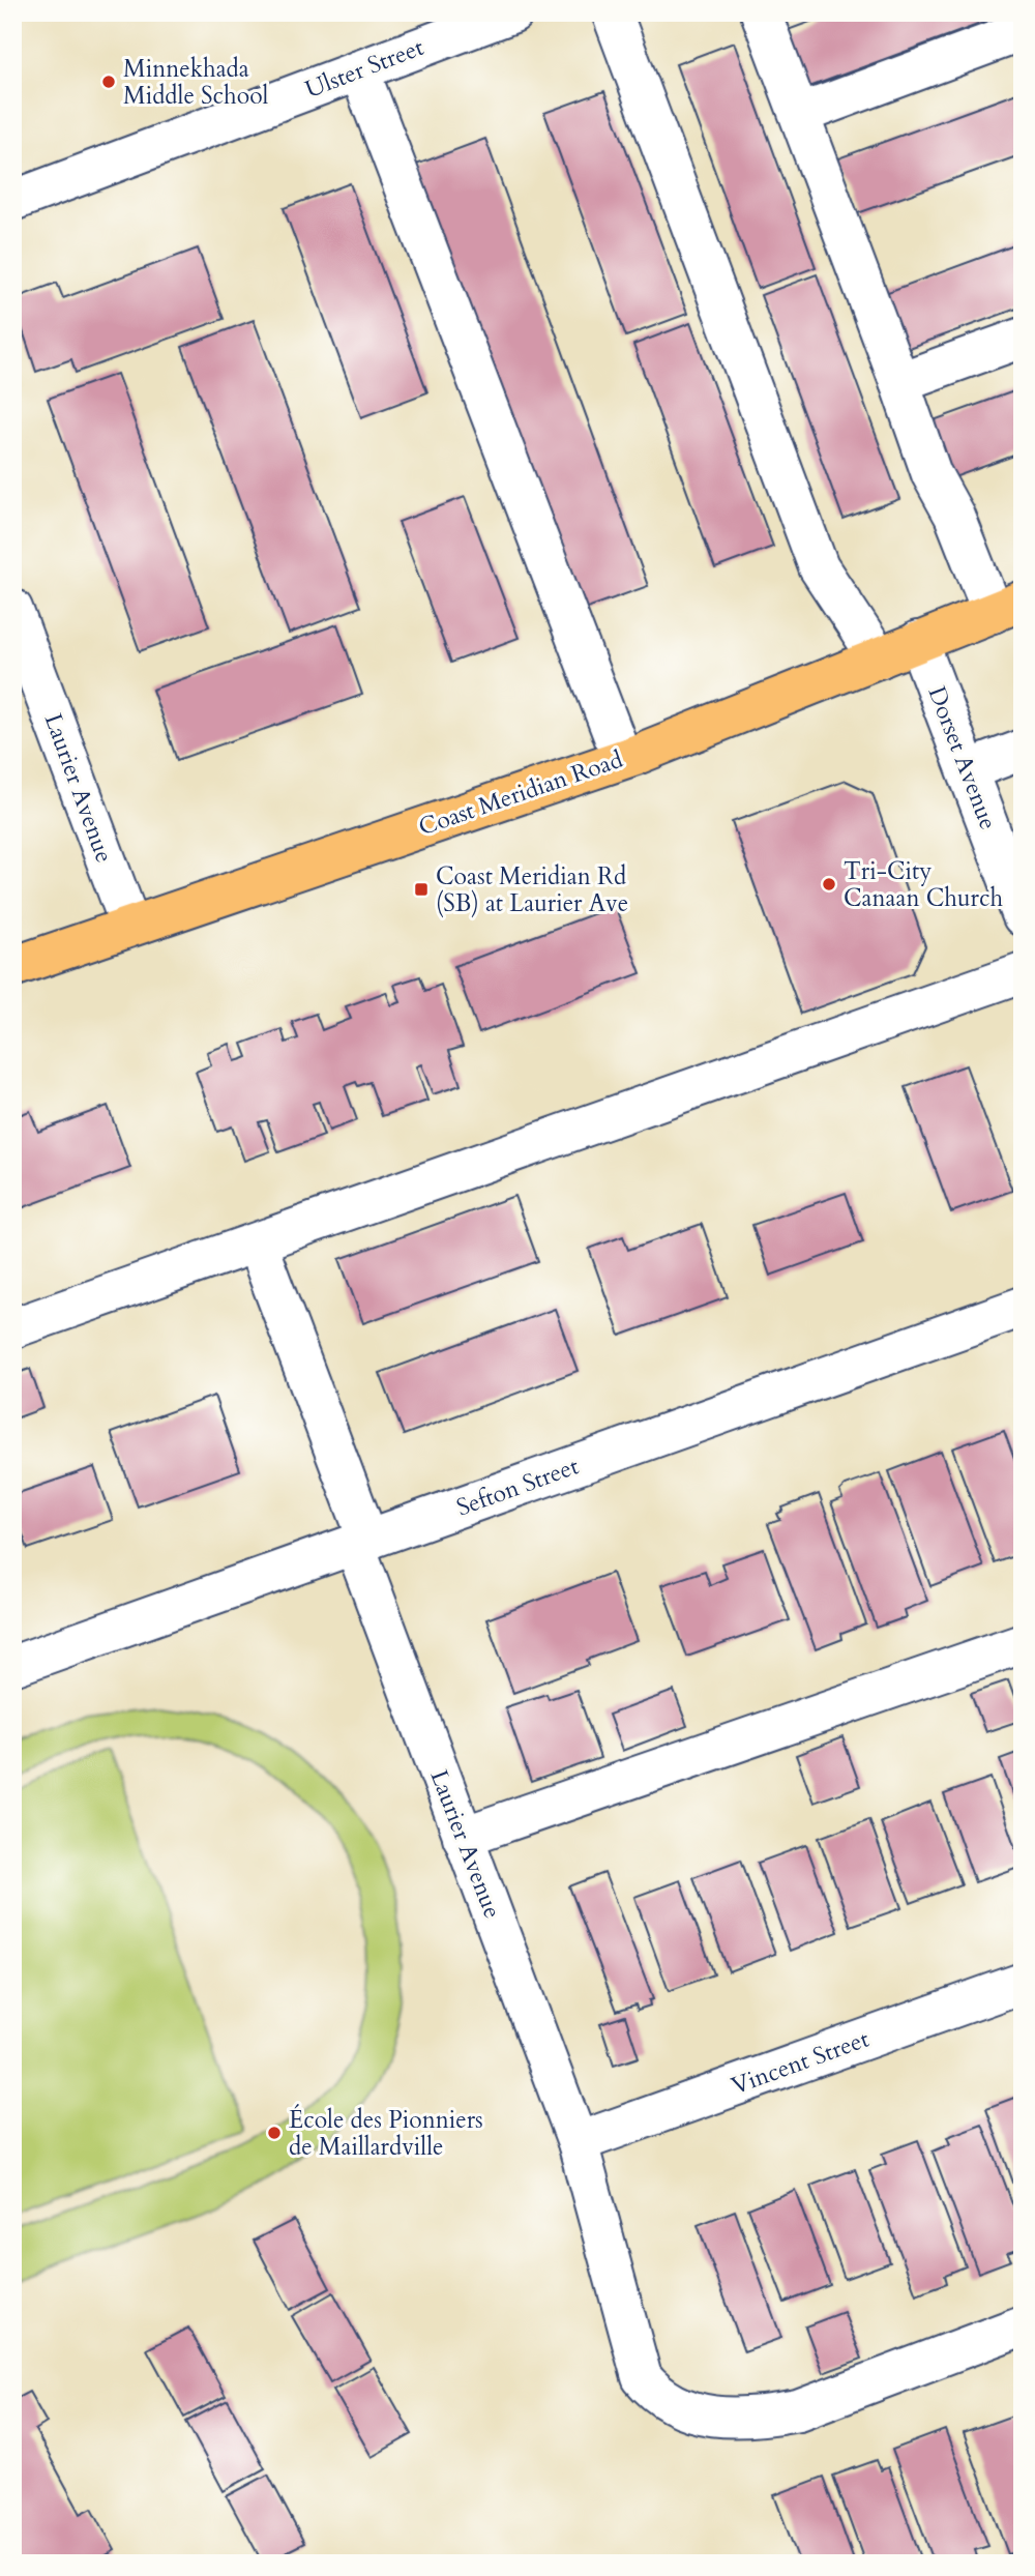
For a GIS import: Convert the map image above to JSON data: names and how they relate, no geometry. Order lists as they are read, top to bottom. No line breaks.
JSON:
{"streets":{"main road":["Coast Meridian Road"],"street":["Ulster Street","Dorset Avenue","Laurier Avenue","Sefton Street","Vincent Street"]},"crossings":[["Dorset Avenue","Coast Meridian Road"],["Laurier Avenue","Coast Meridian Road"],["Laurier Avenue","Sefton Street"],["Laurier Avenue","Vincent Street"]],"places":{"other":["Minnekhada Middle School","Tri-City Canaan Church","École des Pionniers de Maillardville"],"transit":["Coast Meridian Rd (SB) at Laurier Ave"]}}
